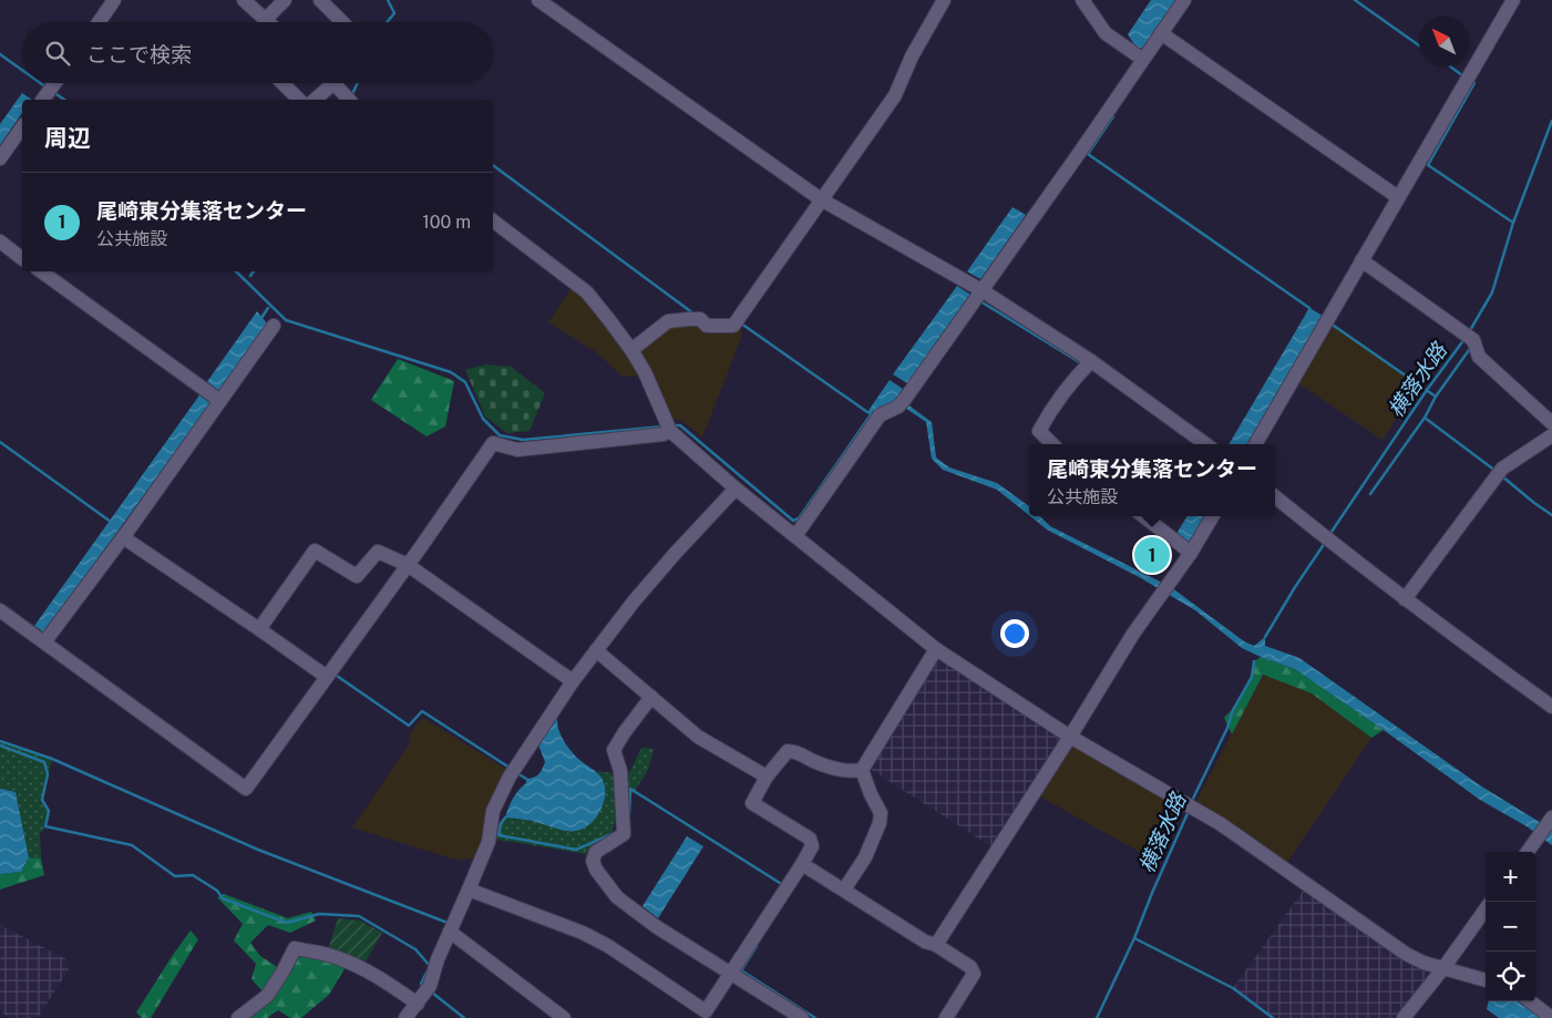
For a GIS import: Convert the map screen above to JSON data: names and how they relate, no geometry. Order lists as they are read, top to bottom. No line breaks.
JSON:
{"water":["横落水路"],"north":"top left","page":{"search":"ここで検索","heading":"周辺","list":[{"mark":"1","name":"尾崎東分集落センター","note":"公共施設","value":"100 m"}],"popup":["尾崎東分集落センター","公共施設"],"pins":"1","map_buttons":["+","−"]}}
